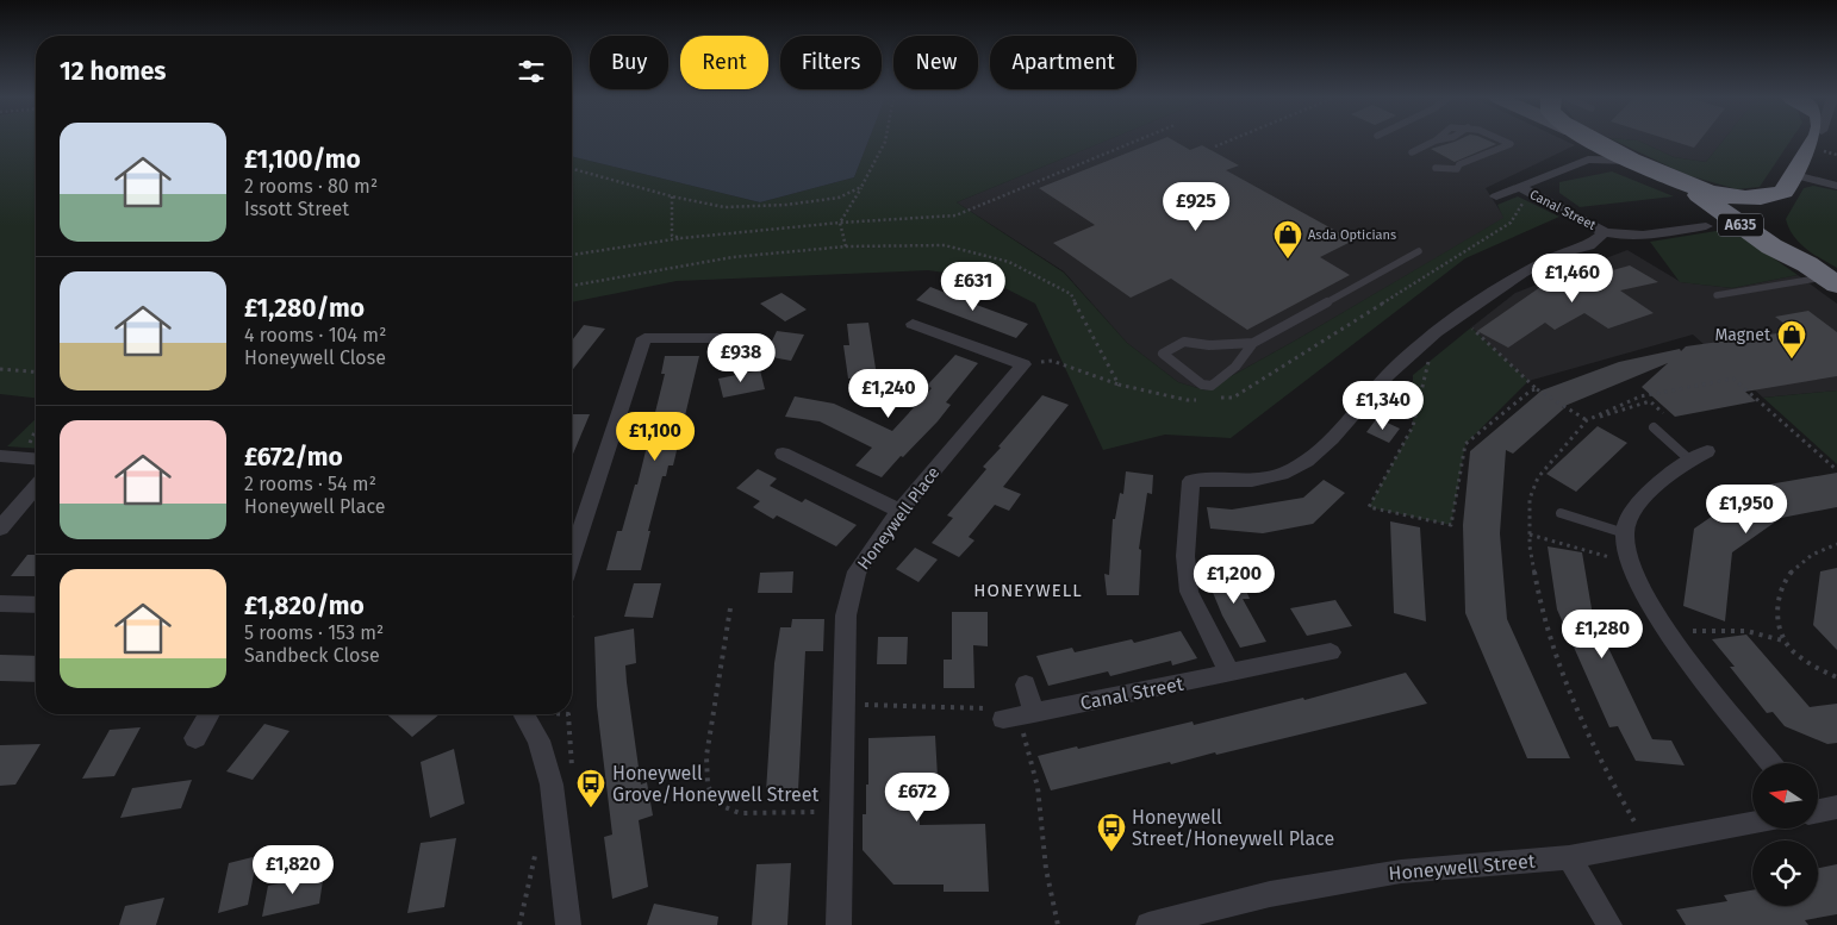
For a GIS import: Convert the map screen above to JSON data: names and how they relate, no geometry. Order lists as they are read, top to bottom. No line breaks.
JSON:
{"streets":{"highway":["A635"],"street":["Canal Street","Honeywell Place","Honeywell Street"]},"districts":["HONEYWELL"],"places":{"shop":["Asda Opticians","Magnet"],"bus stop":["Honeywell Grove/Honeywell Street","Honeywell Street/Honeywell Place"]},"north":"left","page":{"chip":["Buy","Rent","Filters","New","Apartment"],"heading":"12 homes","list":[{"name":"£1,100/mo","note":"2 rooms · 80 m² · Issott Street"},{"name":"£1,280/mo","note":"4 rooms · 104 m² · Honeywell Close"},{"name":"£672/mo","note":"2 rooms · 54 m² · Honeywell Place"},{"name":"£1,820/mo","note":"5 rooms · 153 m² · Sandbeck Close"}],"price":["£925","£1,460","£631","£938","£1,240","£1,340","£1,100","£1,950","£1,200","£1,280","£672","£1,820"]}}
